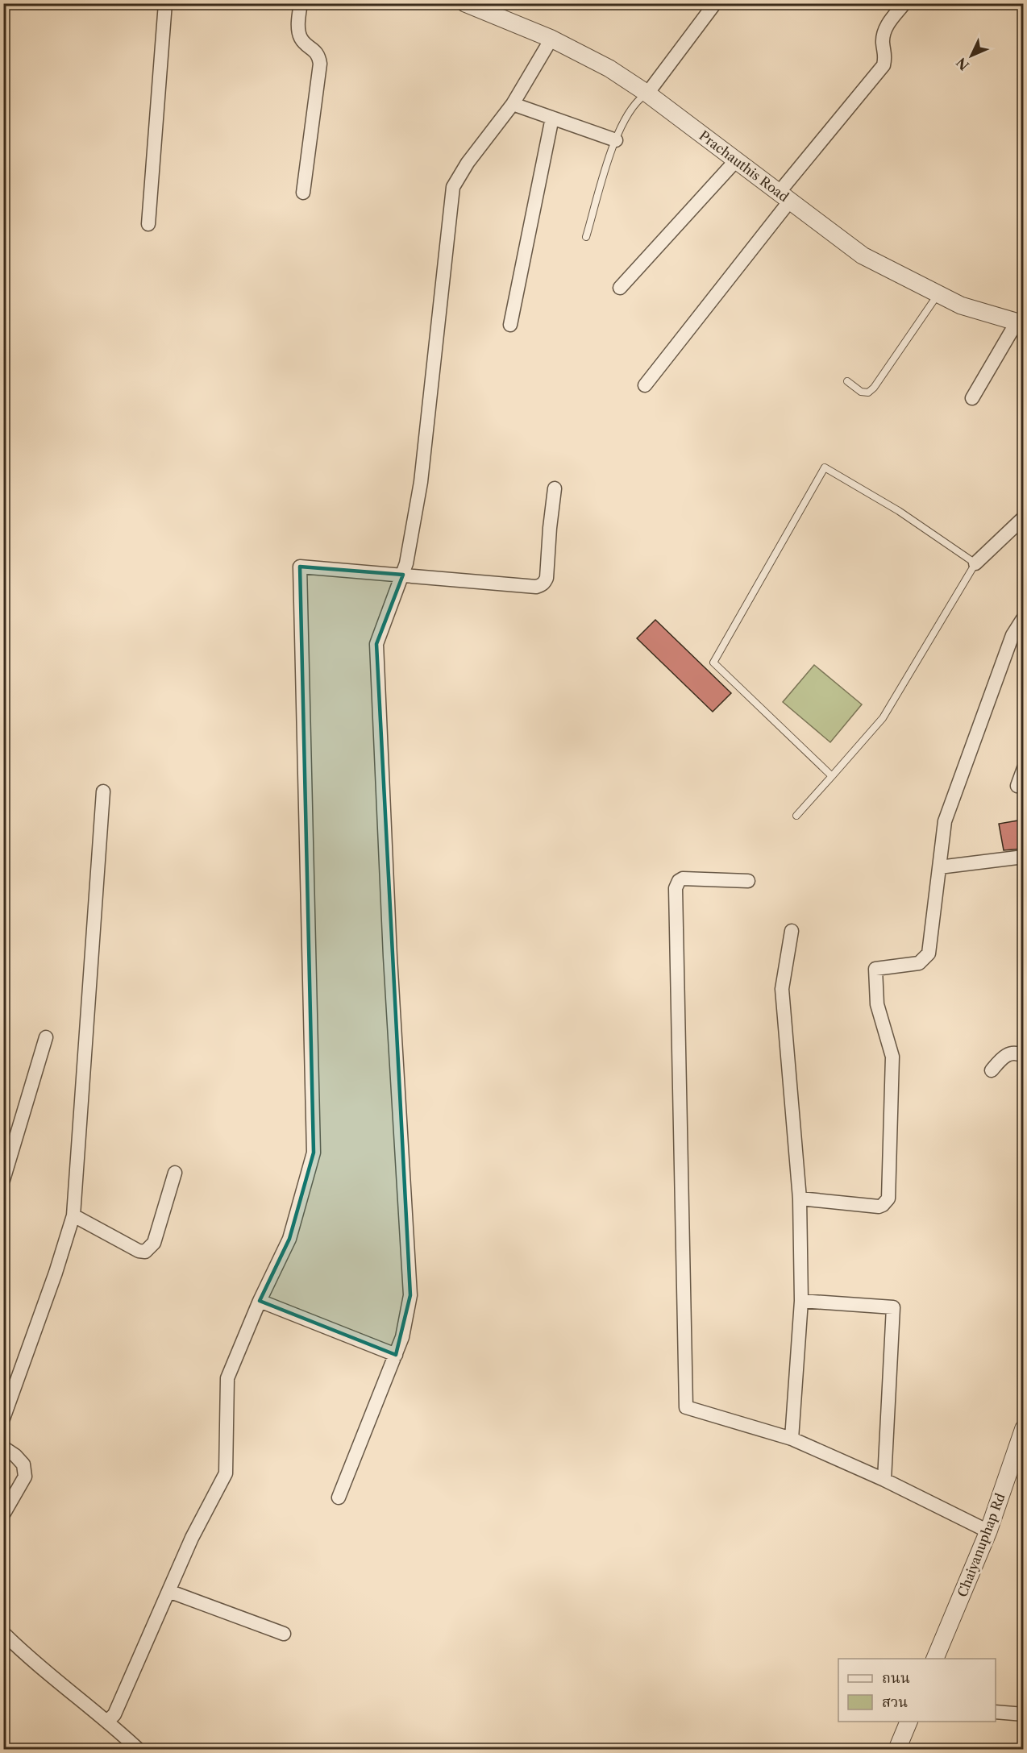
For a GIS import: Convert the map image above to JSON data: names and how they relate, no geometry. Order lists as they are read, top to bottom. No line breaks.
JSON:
{"streets":{"street":["Prachauthis Road","Chaiyanuphap Rd"]},"legend":["ถนน","สวน"],"north":"bottom left"}
